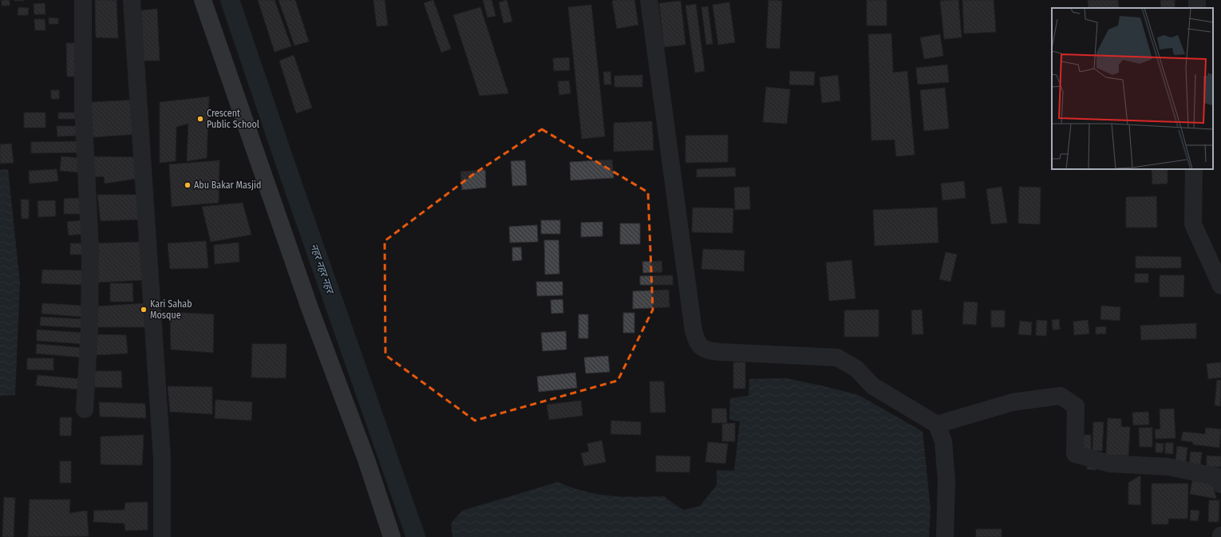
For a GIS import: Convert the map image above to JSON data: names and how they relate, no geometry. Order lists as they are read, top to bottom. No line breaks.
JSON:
{"water":["नहर नहर नहर"],"places":["Crescent Public School","Abu Bakar Masjid","Kari Sahab Mosque"]}
